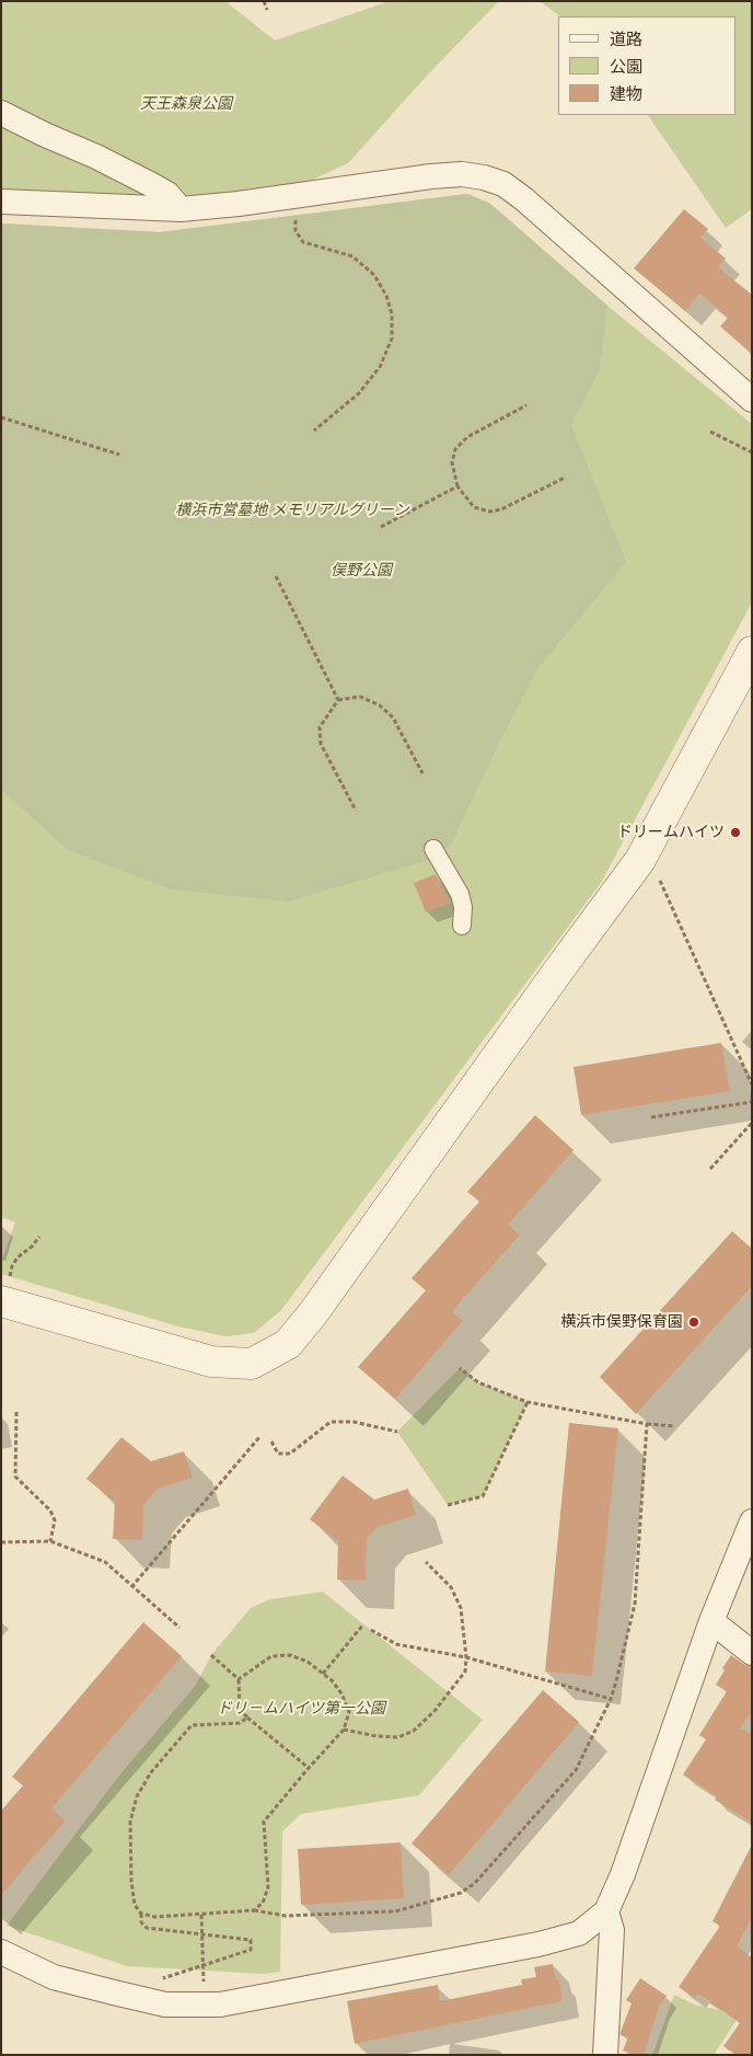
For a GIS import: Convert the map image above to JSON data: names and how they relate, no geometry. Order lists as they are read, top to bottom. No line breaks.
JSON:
{"parks":["天王森泉公園","横浜市営墓地 メモリアルグリーン","俣野公園","ドリ－ムハイツ第一公園"],"places":["ドリームハイツ","横浜市俣野保育園"],"legend":["道路","公園","建物"]}
